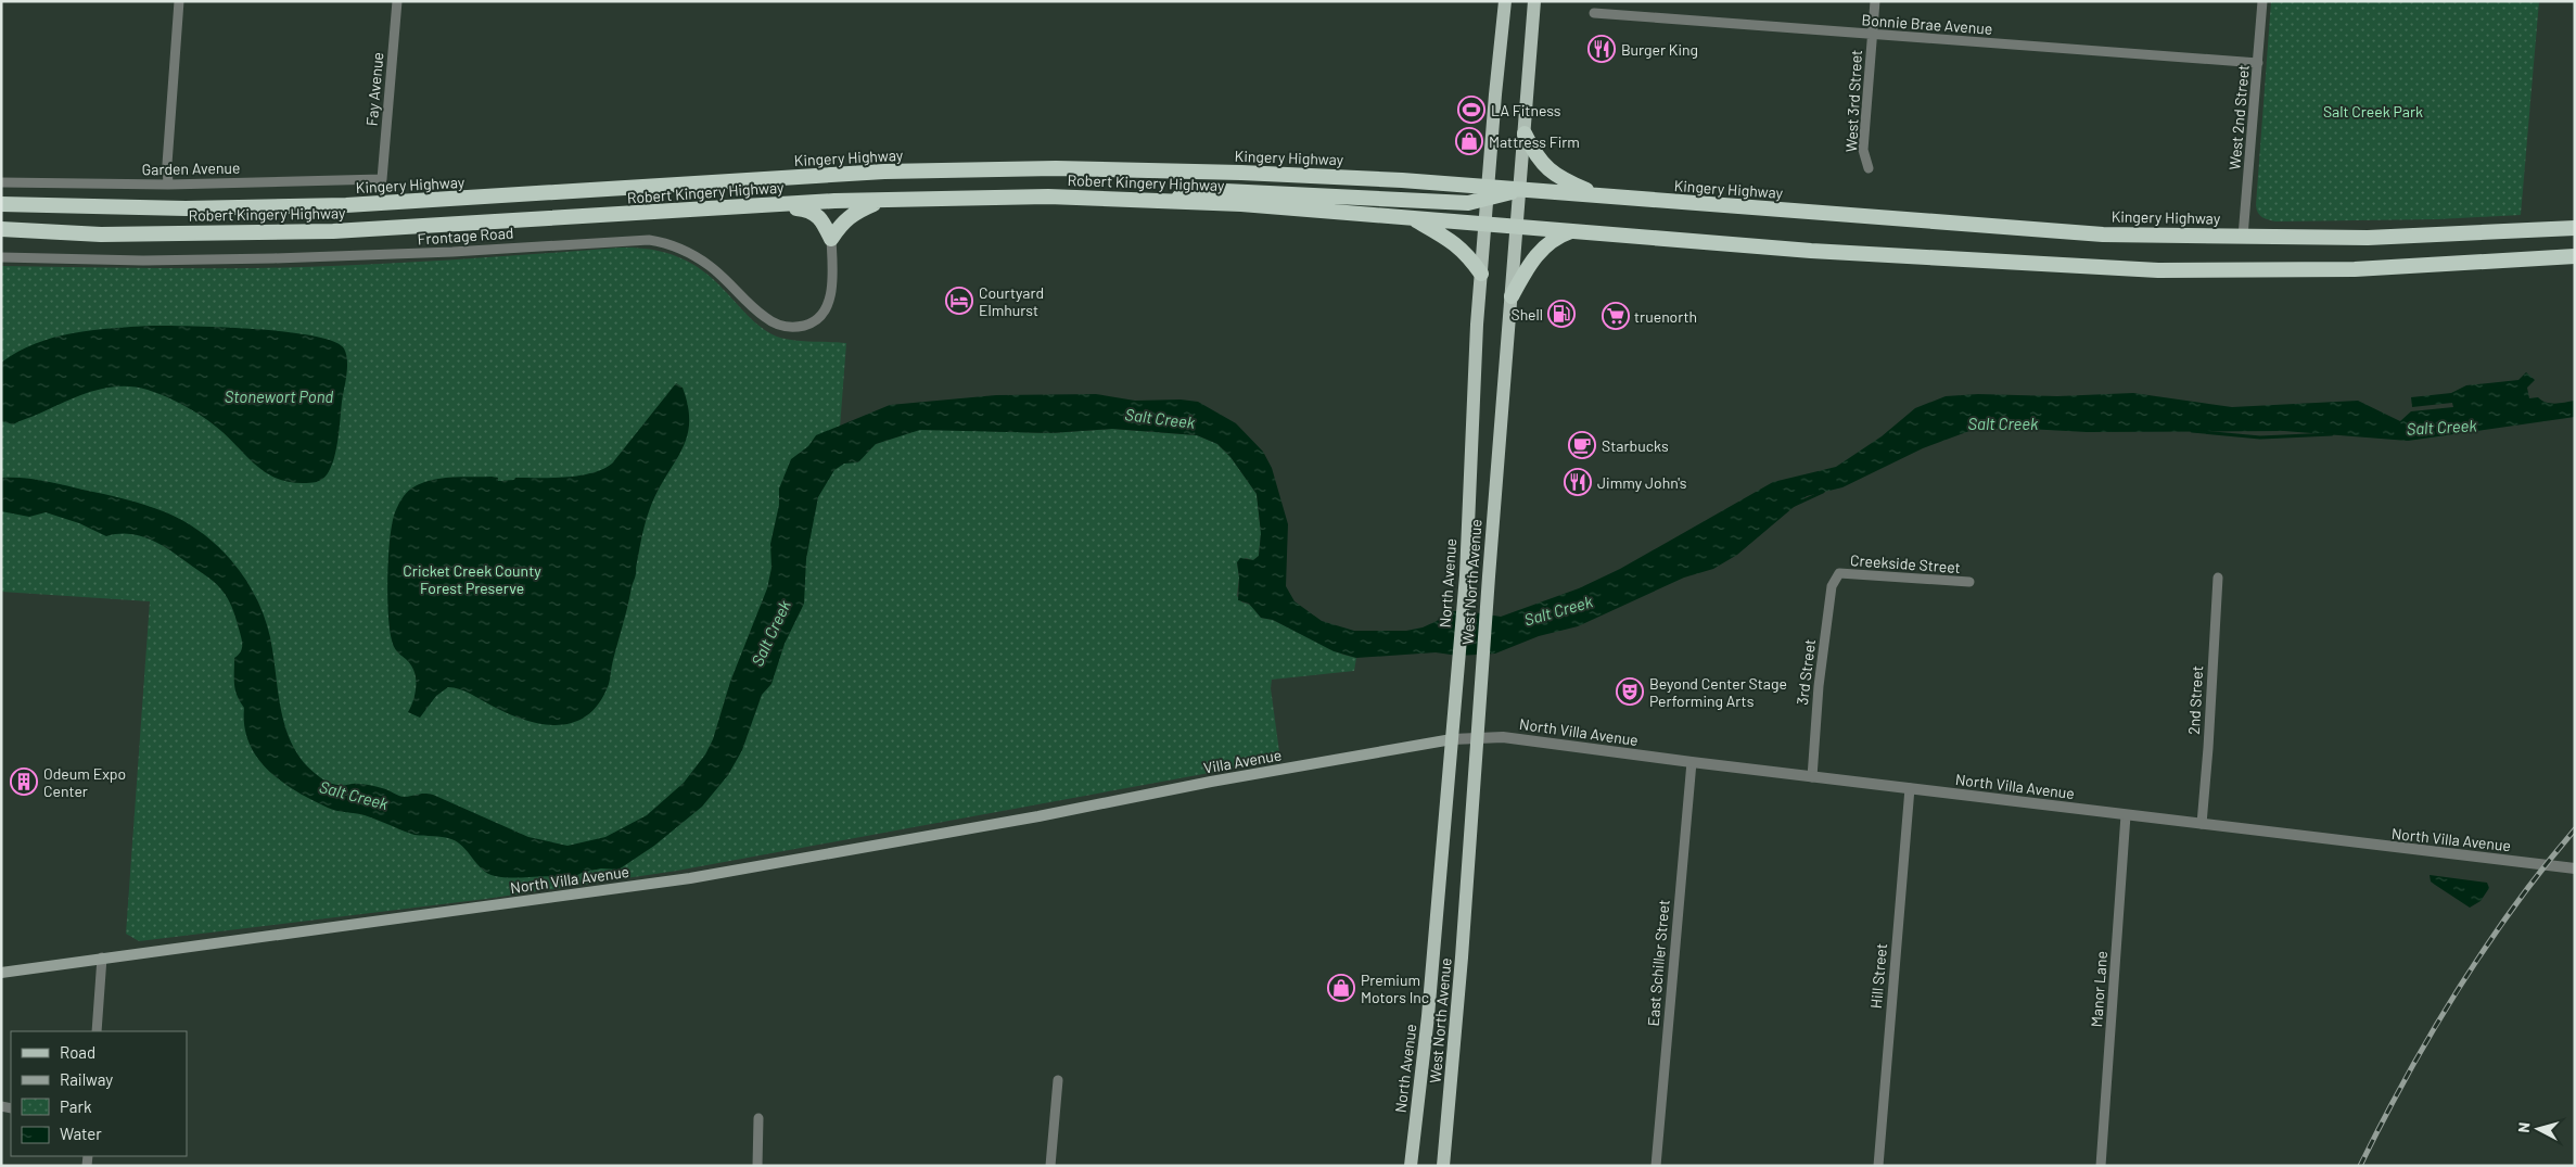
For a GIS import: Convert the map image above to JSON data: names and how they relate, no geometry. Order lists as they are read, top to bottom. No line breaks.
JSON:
{"streets":{"highway":["Kingery Highway","Robert Kingery Highway"],"main road":["West North Avenue","North Avenue","North Villa Avenue","Villa Avenue"],"street":["Bonnie Brae Avenue","Fay Avenue","West 3rd Street","West 2nd Street","Garden Avenue","Frontage Road","Creekside Street","3rd Street","2nd Street","East Schiller Street","Hill Street","Manor Lane"]},"crossings":[["Bonnie Brae Avenue","West 3rd Street"],["Bonnie Brae Avenue","West 2nd Street"],["Fay Avenue","Garden Avenue"],["West 2nd Street","Kingery Highway"],["Kingery Highway","West North Avenue"],["Kingery Highway","North Avenue"],["Creekside Street","3rd Street"],["West North Avenue","North Villa Avenue"],["North Avenue","North Villa Avenue"],["North Avenue","Villa Avenue"],["3rd Street","North Villa Avenue"],["2nd Street","North Villa Avenue"],["North Villa Avenue","Villa Avenue"],["North Villa Avenue","East Schiller Street"],["North Villa Avenue","Hill Street"],["North Villa Avenue","Manor Lane"]],"water":["Stonewort Pond","Salt Creek"],"parks":["Salt Creek Park","Cricket Creek County Forest Preserve"],"places":{"restaurant":["Burger King","Jimmy John's"],"sports":["LA Fitness"],"shop":["Mattress Firm","Premium Motors Inc"],"hotel":["Courtyard Elmhurst"],"fuel station":["Shell"],"supermarket":["truenorth"],"cafe":["Starbucks"],"theatre":["Beyond Center Stage Performing Arts"],"building":["Odeum Expo Center"]},"legend":["Road","Railway","Park","Water"],"north":"left"}
